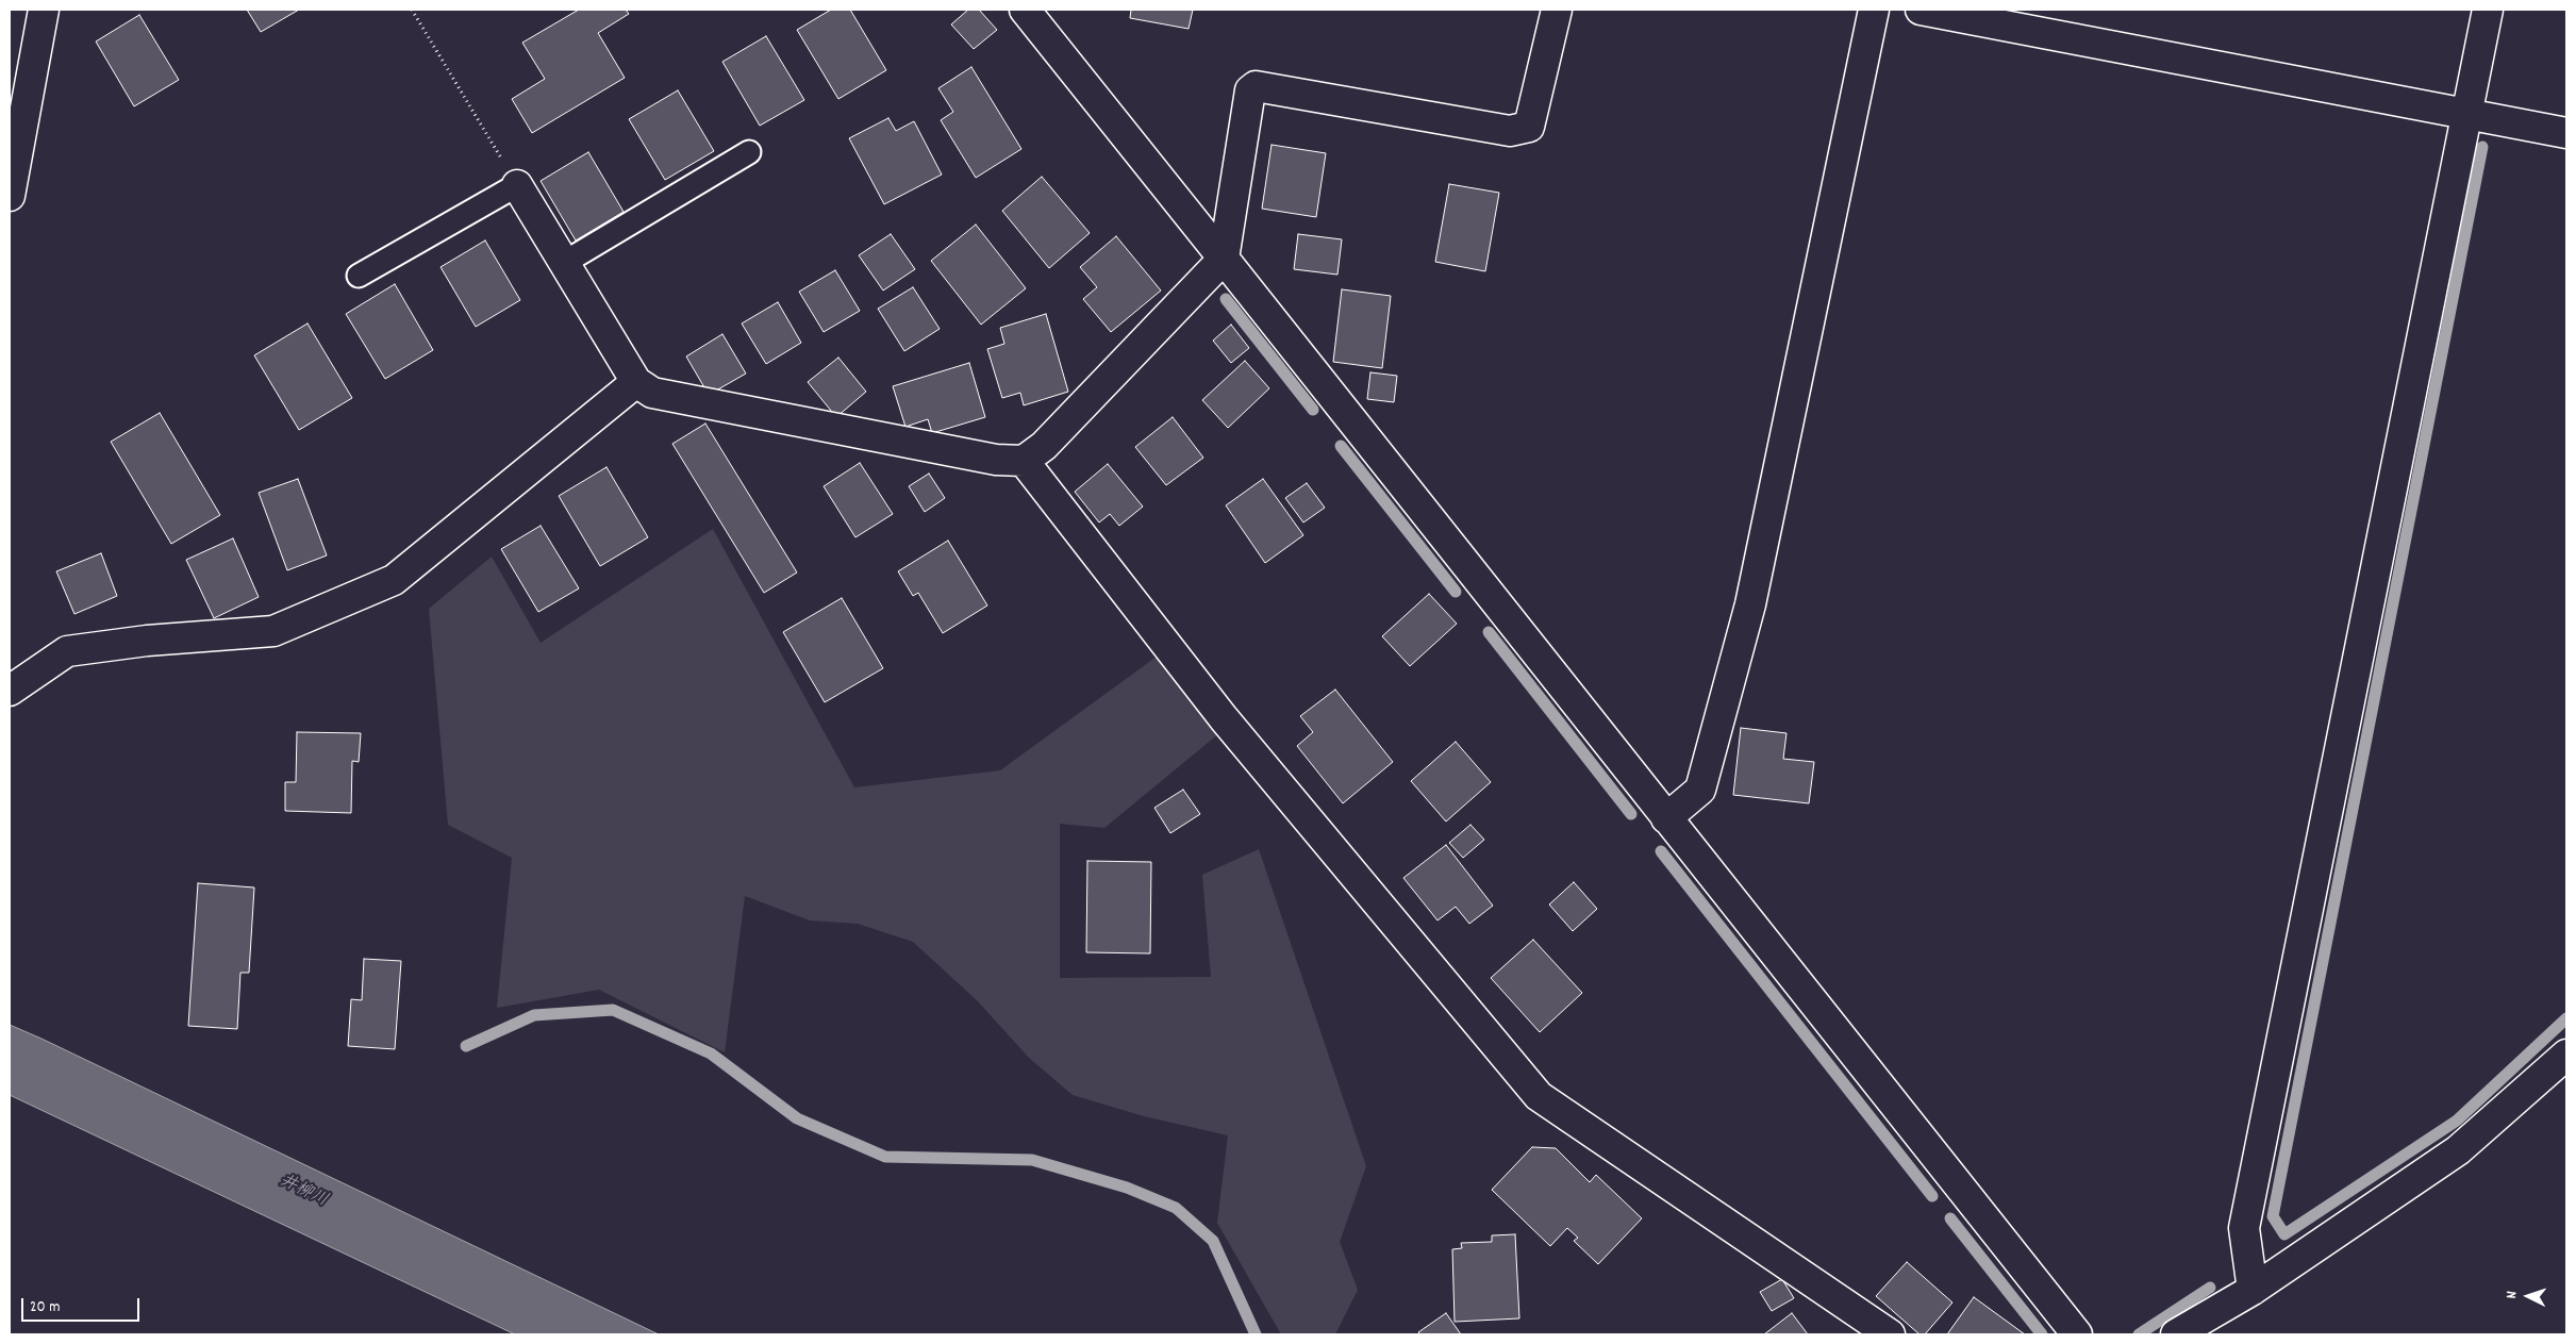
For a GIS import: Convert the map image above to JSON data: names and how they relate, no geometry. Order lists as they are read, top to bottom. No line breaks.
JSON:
{"water":["井柳川"],"scale_bar":"20 m","north":"left"}
